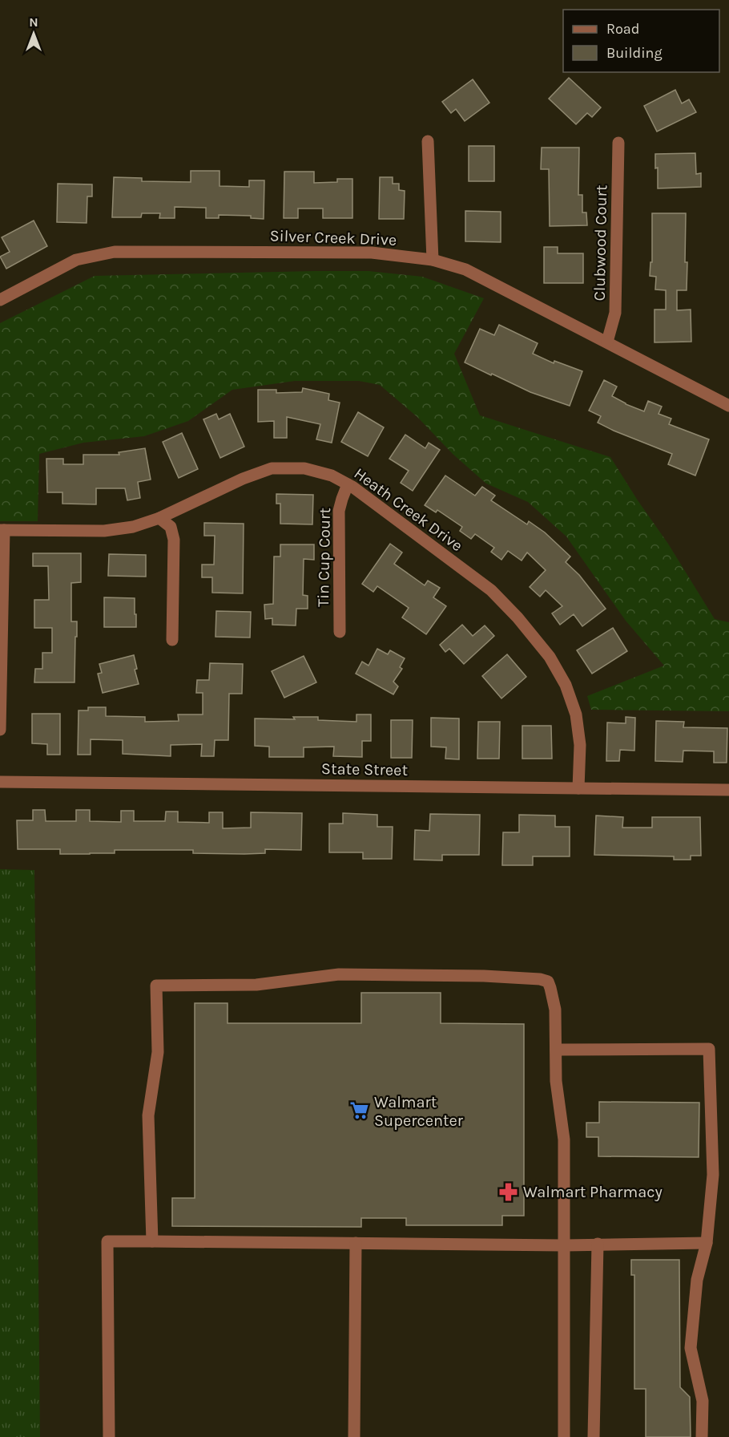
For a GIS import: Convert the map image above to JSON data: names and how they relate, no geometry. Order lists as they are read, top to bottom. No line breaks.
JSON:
{"streets":{"street":["Silver Creek Drive","Clubwood Court","Heath Creek Drive","Tin Cup Court","State Street"]},"crossings":[["Silver Creek Drive","Clubwood Court"],["Heath Creek Drive","Tin Cup Court"],["Heath Creek Drive","State Street"]],"places":{"supermarket":["Walmart Supercenter"],"pharmacy":["Walmart Pharmacy"]},"legend":["Road","Building"],"north":"top"}
